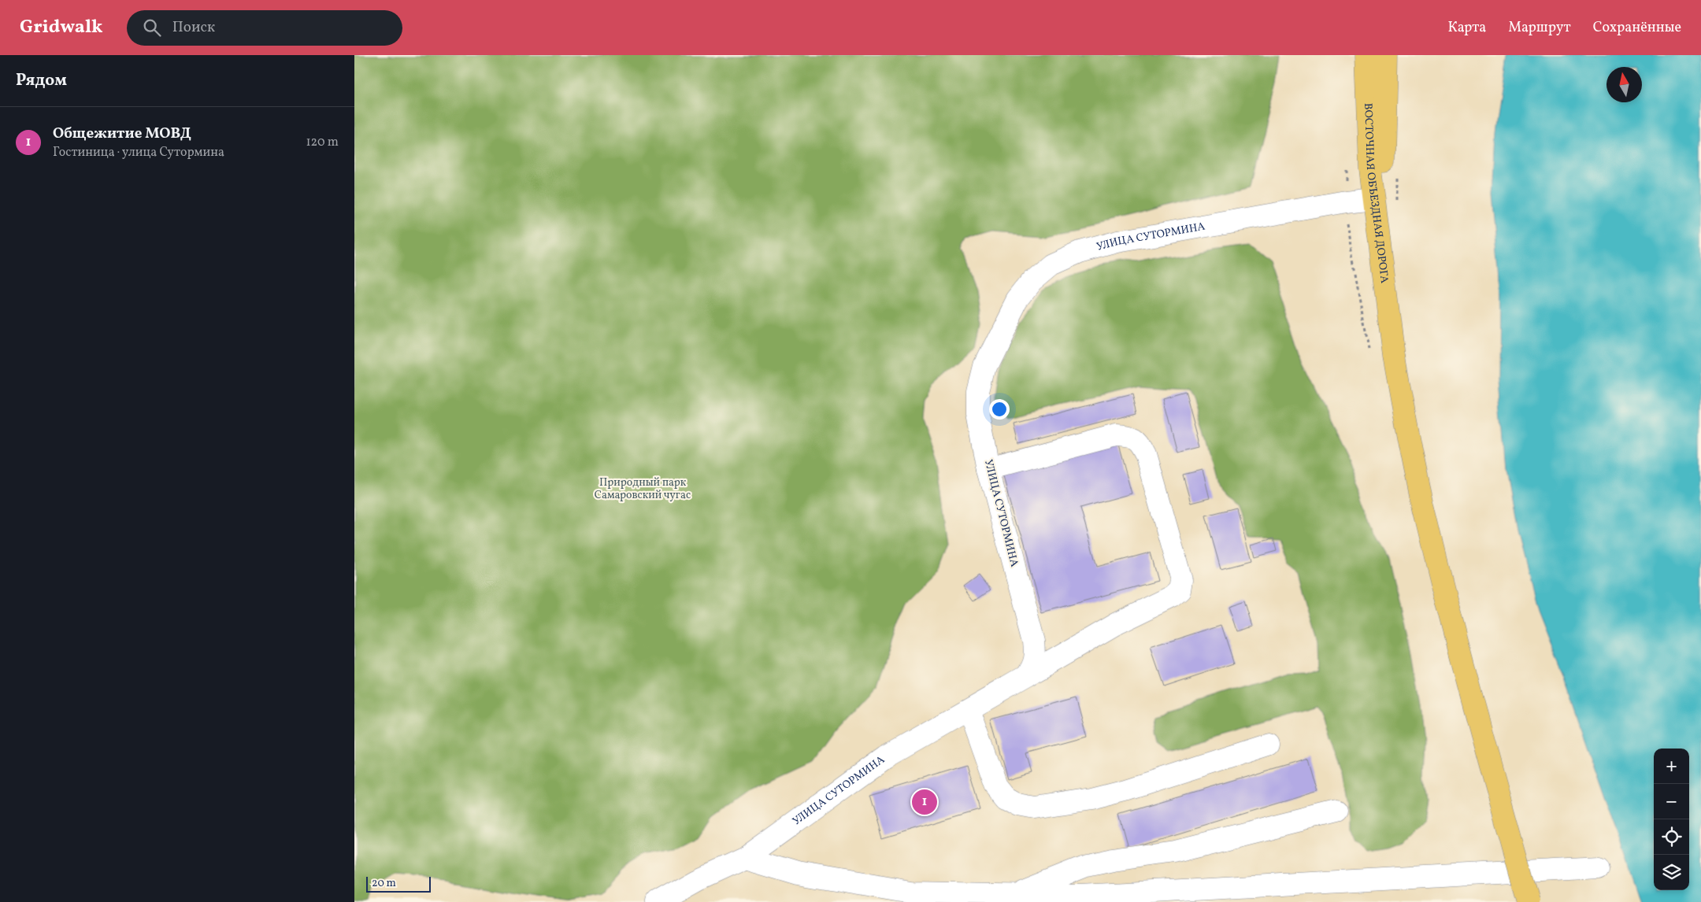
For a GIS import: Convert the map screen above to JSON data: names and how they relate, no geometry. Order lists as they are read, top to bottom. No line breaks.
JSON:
{"streets":{"main road":["ВОСТОЧНАЯ ОБЪЕЗДНАЯ ДОРОГА"],"street":["УЛИЦА СУТОРМИНА"]},"crossings":[["ВОСТОЧНАЯ ОБЪЕЗДНАЯ ДОРОГА","УЛИЦА СУТОРМИНА"]],"parks":["Природный парк Самаровский чугас"],"scale_bar":"20 m","north":"top","page":{"header":"Gridwalk","search":"Поиск","nav":["Карта","Маршрут","Сохранённые"],"heading":"Рядом","list":[{"mark":"1","name":"Общежитие МОВД","note":"Гостиница · улица Сутормина","value":"120 m"}],"map_buttons":["+","−"],"pins":"1","scale":"20 m"}}
